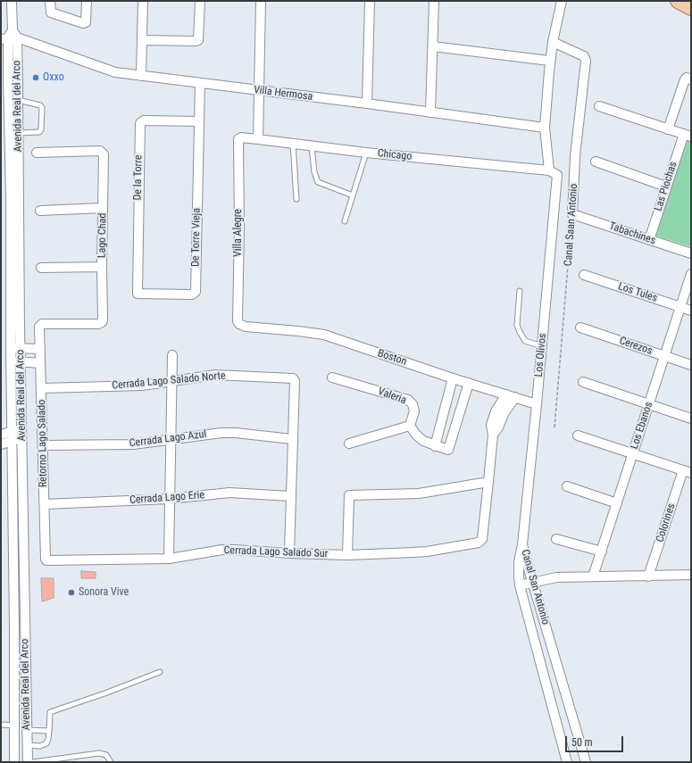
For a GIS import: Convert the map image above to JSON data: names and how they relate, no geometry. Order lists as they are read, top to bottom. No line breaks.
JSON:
{"streets":{"street":["Villa Hermosa","Avenida Real del Arco","Chicago","De la Torre","Las Piochas","Canal Saan Antonio","Villa Alegre","Tabachines","Lago Chad","De Torre Vieja","Los Tules","Cerezos","Los Olivos","Boston","Cerrada Lago Salado Norte","Valeria","Los Ebanos","Cerrada Lago Azul","Retorno Lago Salado","Cerrada Lago Erie","Colorines","Cerrada Lago Salado Sur","Canal San Antonio"]},"crossings":[["Villa Hermosa","Avenida Real del Arco"],["Chicago","Villa Alegre"],["Chicago","Los Olivos"],["De la Torre","De Torre Vieja"],["Las Piochas","Tabachines"],["Canal Saan Antonio","Tabachines"],["Villa Alegre","Boston"],["Lago Chad","Retorno Lago Salado"],["Los Tules","Los Ebanos"],["Cerezos","Los Ebanos"],["Los Olivos","Boston"],["Los Olivos","Canal San Antonio"],["Cerrada Lago Salado Norte","Cerrada Lago Azul"],["Cerrada Lago Salado Norte","Retorno Lago Salado"],["Cerrada Lago Azul","Retorno Lago Salado"],["Retorno Lago Salado","Cerrada Lago Erie"],["Retorno Lago Salado","Cerrada Lago Salado Sur"]],"places":["Oxxo","Sonora Vive"],"scale_bar":"50 m"}
